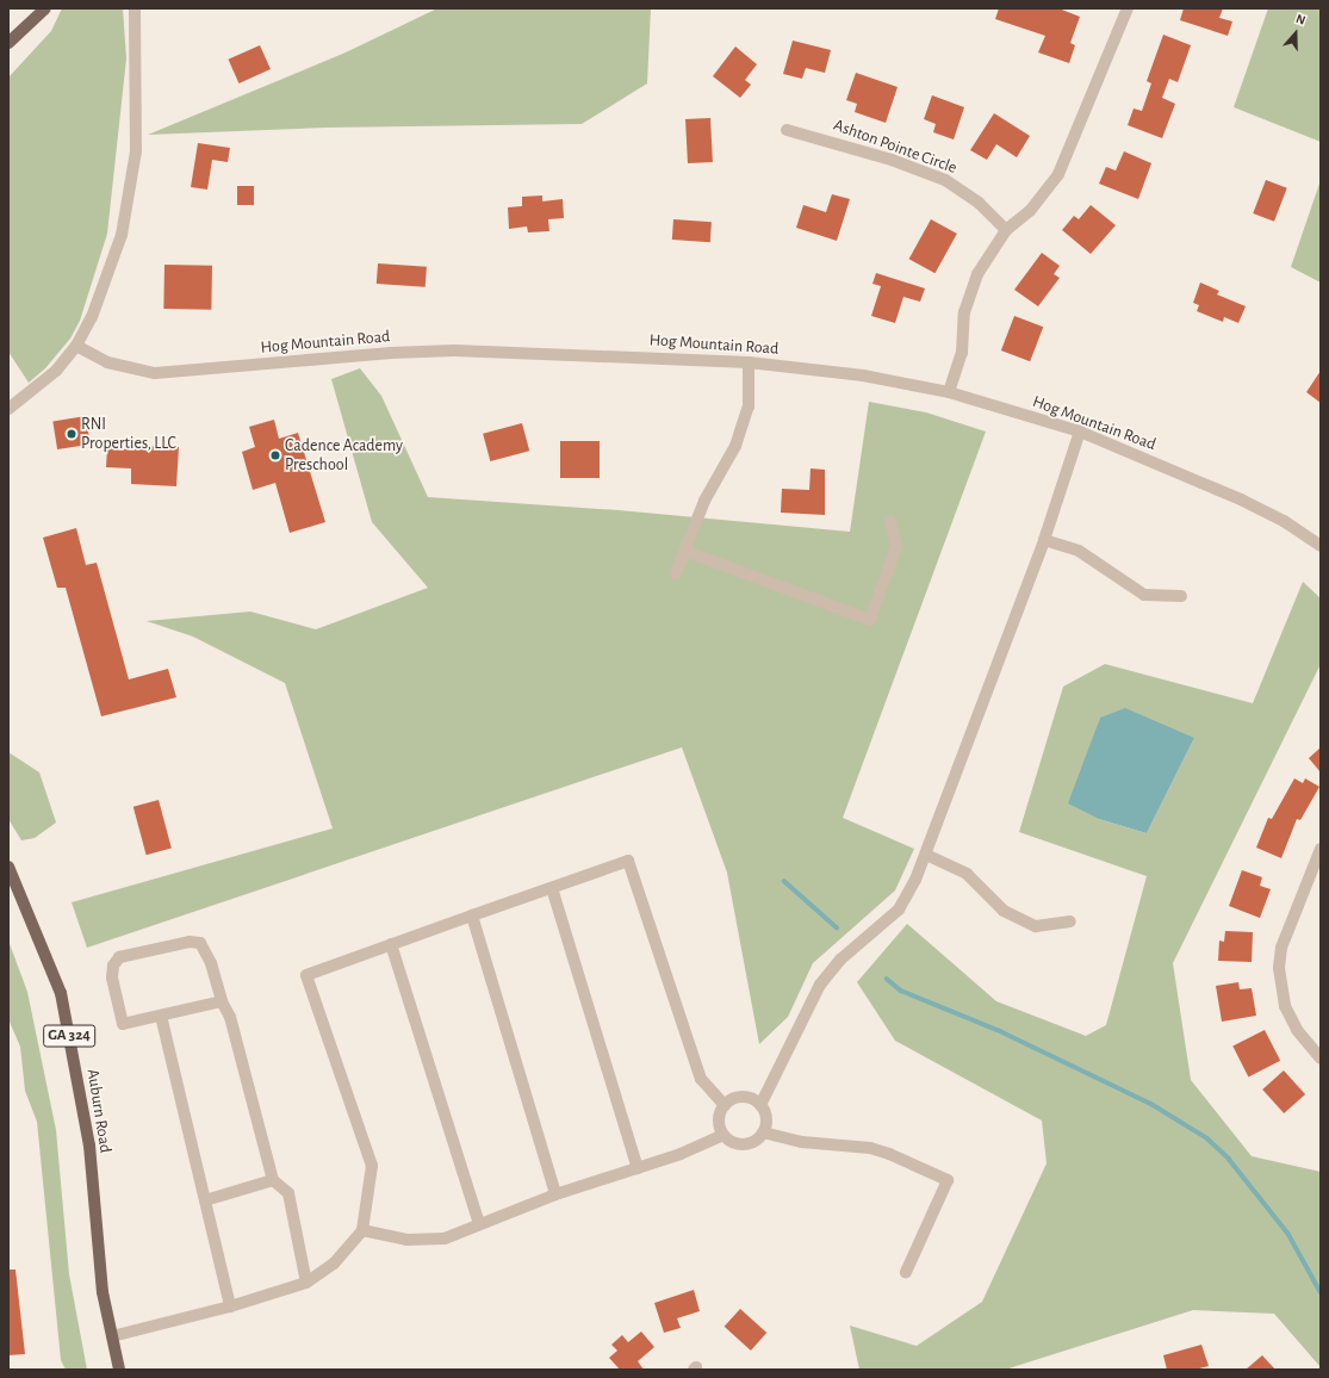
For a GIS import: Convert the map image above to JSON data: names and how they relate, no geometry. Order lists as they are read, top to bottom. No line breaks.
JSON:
{"streets":{"main road":["GA 324","Auburn Road"],"street":["Ashton Pointe Circle","Hog Mountain Road"]},"places":["RNI Properties, LLC","Cadence Academy Preschool"],"north":"top"}
